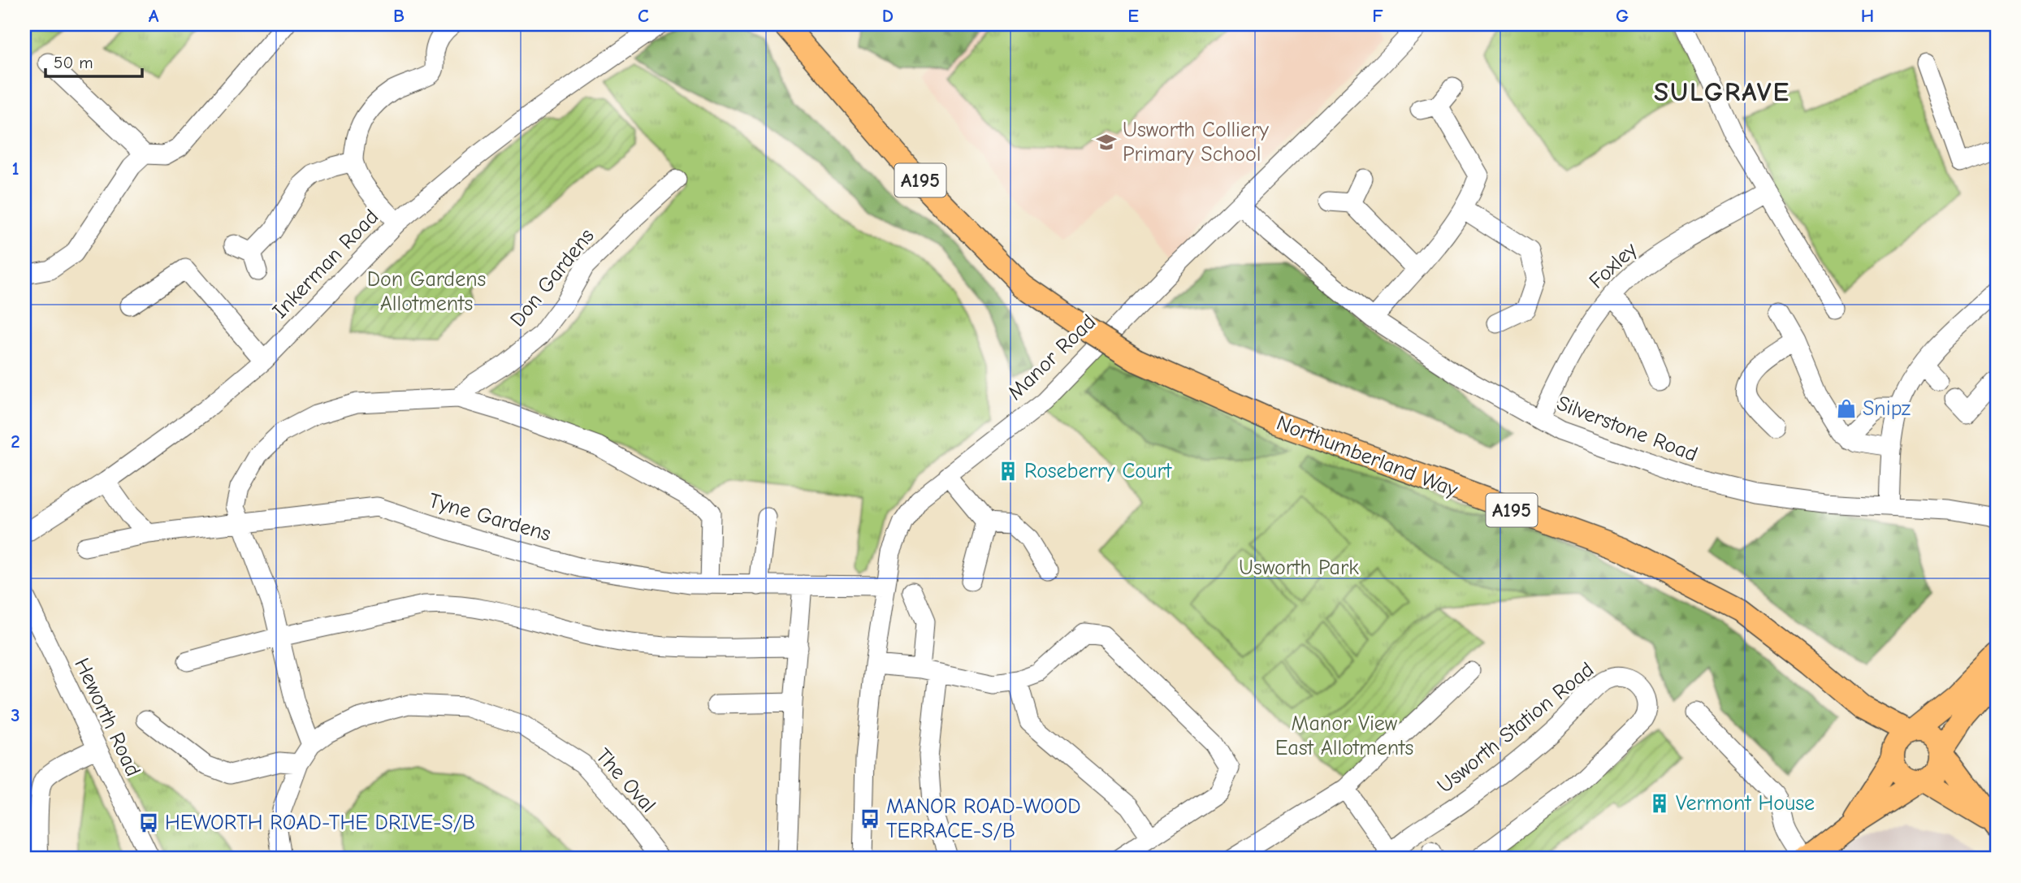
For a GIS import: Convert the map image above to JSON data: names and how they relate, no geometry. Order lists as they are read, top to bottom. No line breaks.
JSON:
{"streets":{"main road":["A195","Northumberland Way"],"street":["Inkerman Road","Foxley","Don Gardens","Manor Road","Silverstone Road","Tyne Gardens","Heworth Road","Usworth Station Road","The Oval"]},"crossings":[["A195","Northumberland Way"],["Foxley","Silverstone Road"],["Manor Road","Silverstone Road"],["Manor Road","Tyne Gardens"]],"districts":["SULGRAVE"],"parks":["Don Gardens Allotments","Usworth Park","Manor View East Allotments"],"places":{"school or university":["Usworth Colliery Primary School"],"shop":["Snipz"],"building":["Roseberry Court","Vermont House"],"bus stop":["MANOR ROAD-WOOD TERRACE-S/B","HEWORTH ROAD-THE DRIVE-S/B"]},"scale_bar":"50 m","grid":{"columns":["A","B","C","D","E","F","G","H"],"rows":["1","2","3"]}}
